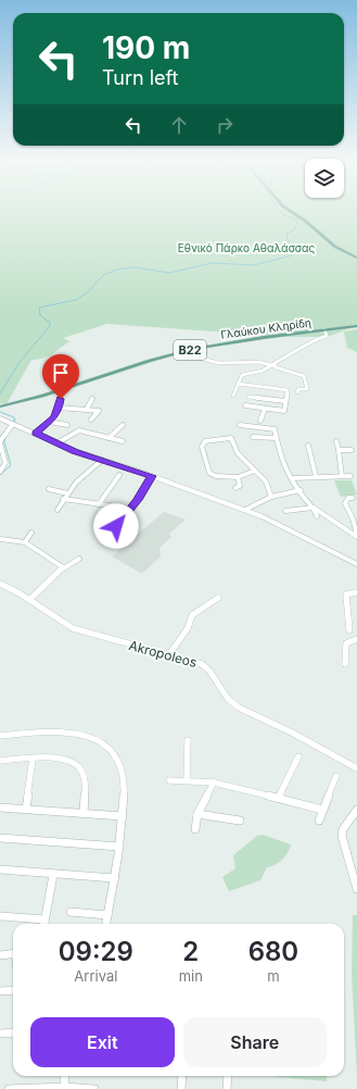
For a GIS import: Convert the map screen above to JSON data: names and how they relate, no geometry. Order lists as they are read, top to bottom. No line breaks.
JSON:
{"streets":{"main road":["Γλαύκου Κληρίδη","B22"],"street":["Akropoleos"]},"parks":["Εθνικό Πάρκο Αθαλάσσας"],"page":{"turn":["190 m","Turn left"],"eta":["09:29","Arrival","2","min","680","m"],"buttons":["Exit","Share"]}}
